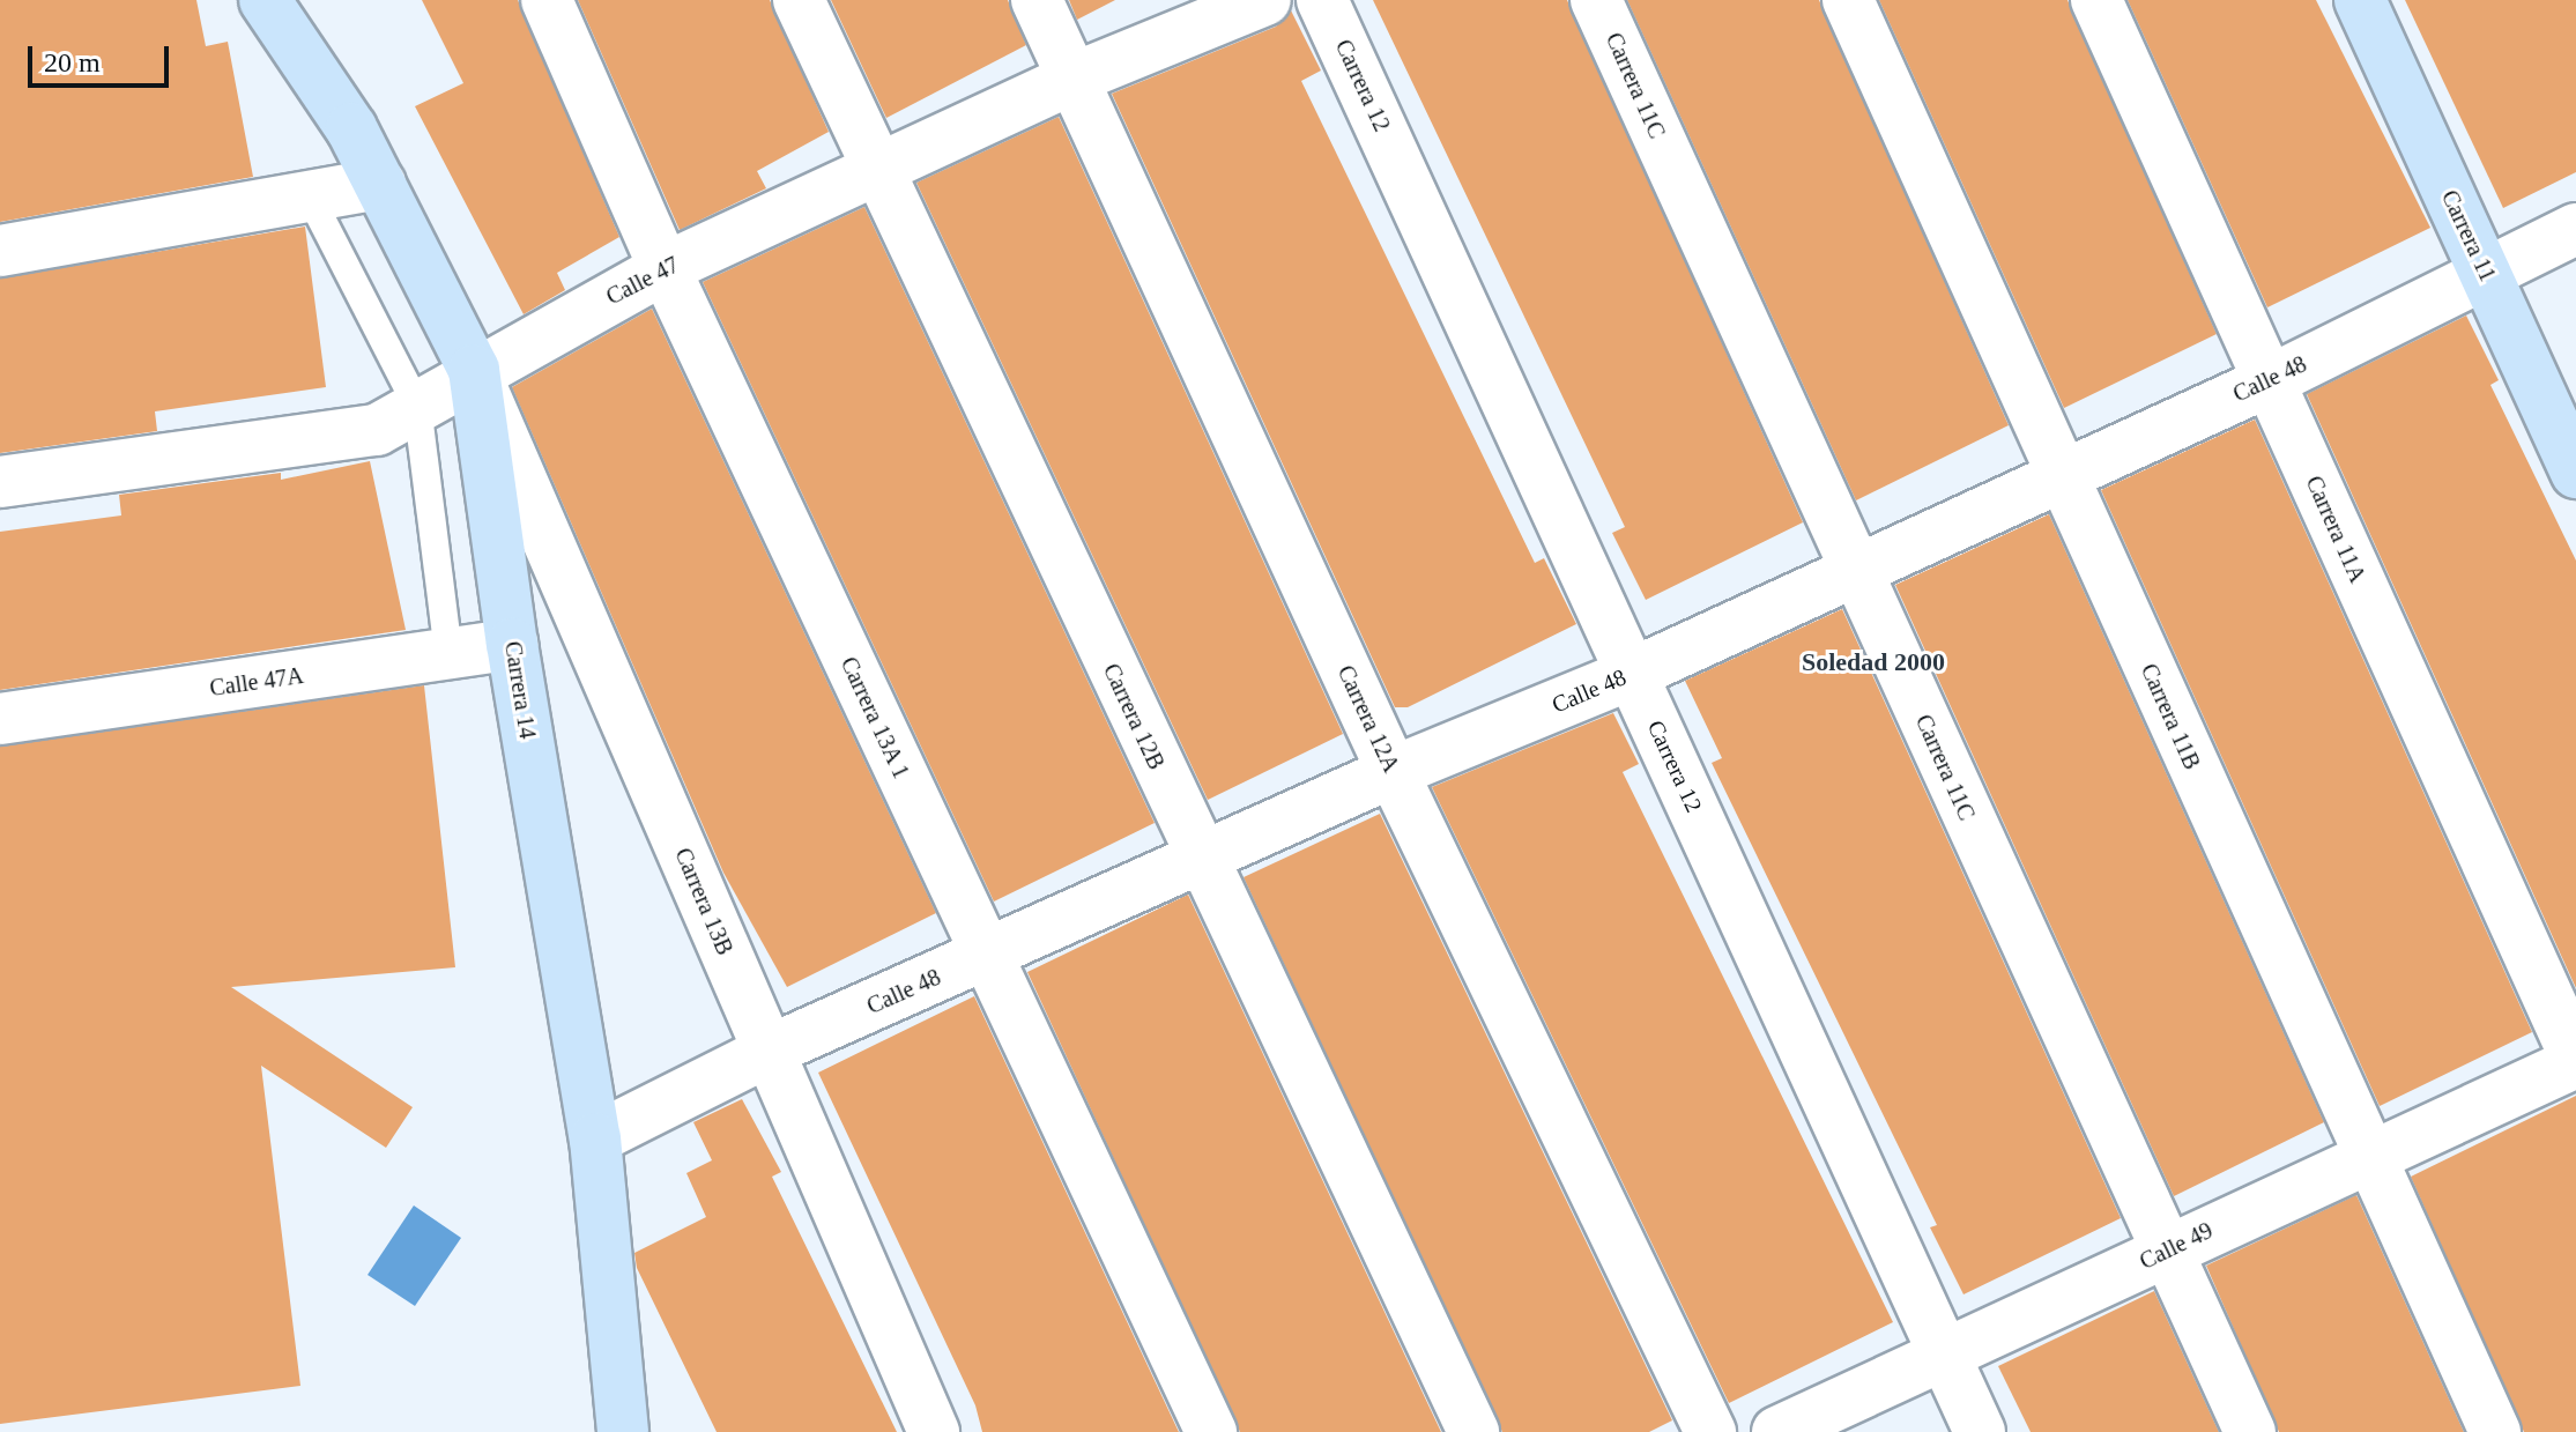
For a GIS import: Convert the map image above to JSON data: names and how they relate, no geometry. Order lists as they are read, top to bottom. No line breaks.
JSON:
{"streets":{"main road":["Carrera 11","Carrera 14"],"street":["Carrera 12","Carrera 11C","Calle 47","Calle 48","Carrera 11A","Calle 47A","Carrera 12B","Carrera 11B","Carrera 13A 1","Carrera 12A","Carrera 13B","Calle 49"]},"crossings":[["Carrera 12","Calle 48"],["Carrera 12","Calle 49"],["Carrera 11C","Calle 48"],["Carrera 11C","Calle 49"],["Carrera 11","Calle 48"],["Calle 47","Carrera 14"],["Calle 47","Carrera 12B"],["Calle 47","Carrera 13A 1"],["Calle 47","Carrera 12A"],["Calle 47","Carrera 13B"],["Calle 48","Carrera 11A"],["Calle 48","Carrera 14"],["Calle 48","Carrera 12B"],["Calle 48","Carrera 11B"],["Calle 48","Carrera 13A 1"],["Calle 48","Carrera 12A"],["Calle 48","Carrera 13B"],["Carrera 11A","Calle 49"],["Calle 47A","Carrera 14"],["Carrera 14","Carrera 13B"],["Carrera 11B","Calle 49"]],"districts":["Soledad 2000"],"scale_bar":"20 m"}
